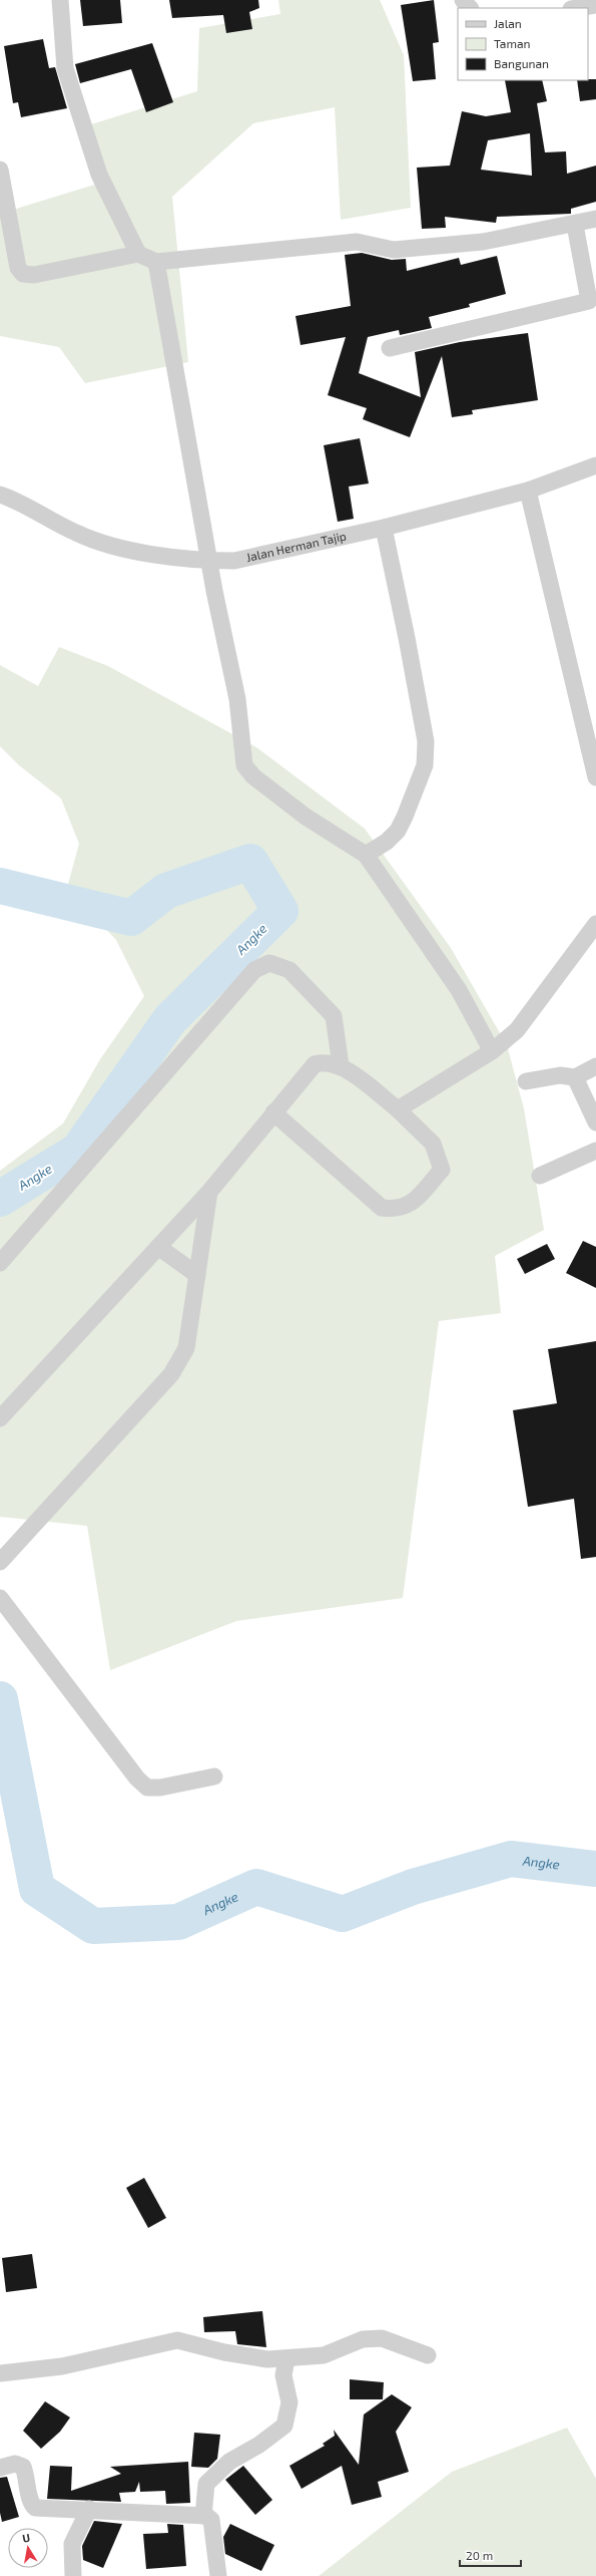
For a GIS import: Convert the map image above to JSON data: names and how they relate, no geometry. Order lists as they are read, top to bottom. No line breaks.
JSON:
{"streets":{"street":["Jalan Herman Tajip"]},"water":["Angke"],"legend":["Jalan","Taman","Bangunan"],"scale_bar":"20 m","north":"top"}
